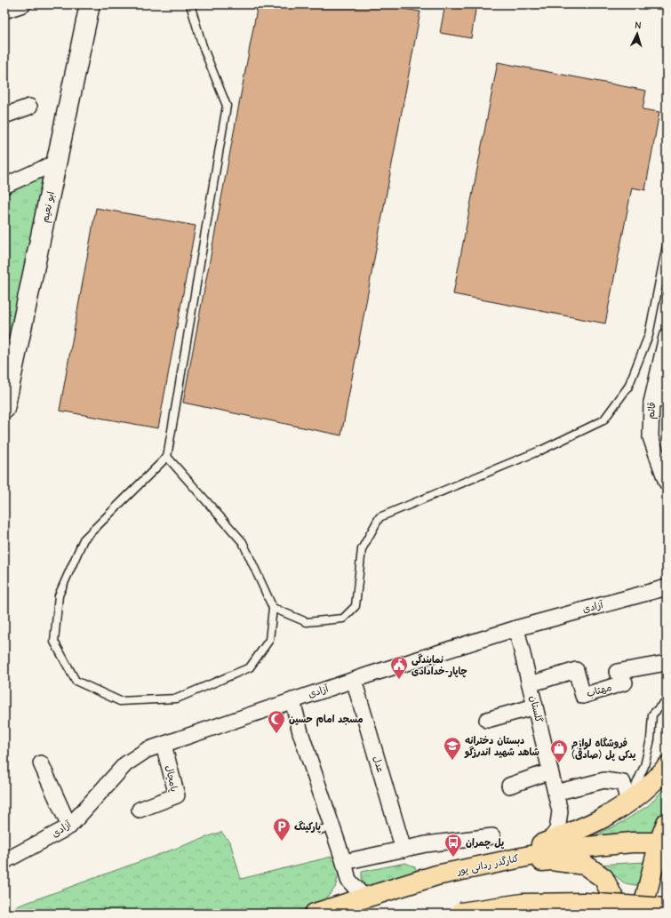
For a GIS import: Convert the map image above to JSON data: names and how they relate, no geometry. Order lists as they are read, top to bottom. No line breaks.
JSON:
{"streets":{"main road":["ابو نعیم","کنارگذر ردانی پور"],"street":["قائم","آزادی","مهتاب","گلستان","عدل","پامچال"]},"crossings":[["آزادی","گلستان"],["آزادی","عدل"],["آزادی","پامچال"],["مهتاب","گلستان"]],"places":{"public building":["نمایندگی چاپار-خدادادی"],"mosque":["مسجد امام حسین"],"school or university":["دبستان دخترانه شاهد شهید اندرزگو"],"shop":["فروشگاه لوازم یدکی پل (صادقی)"],"parking":["پارکینگ"],"bus stop":["پل چمران"]},"north":"top"}
